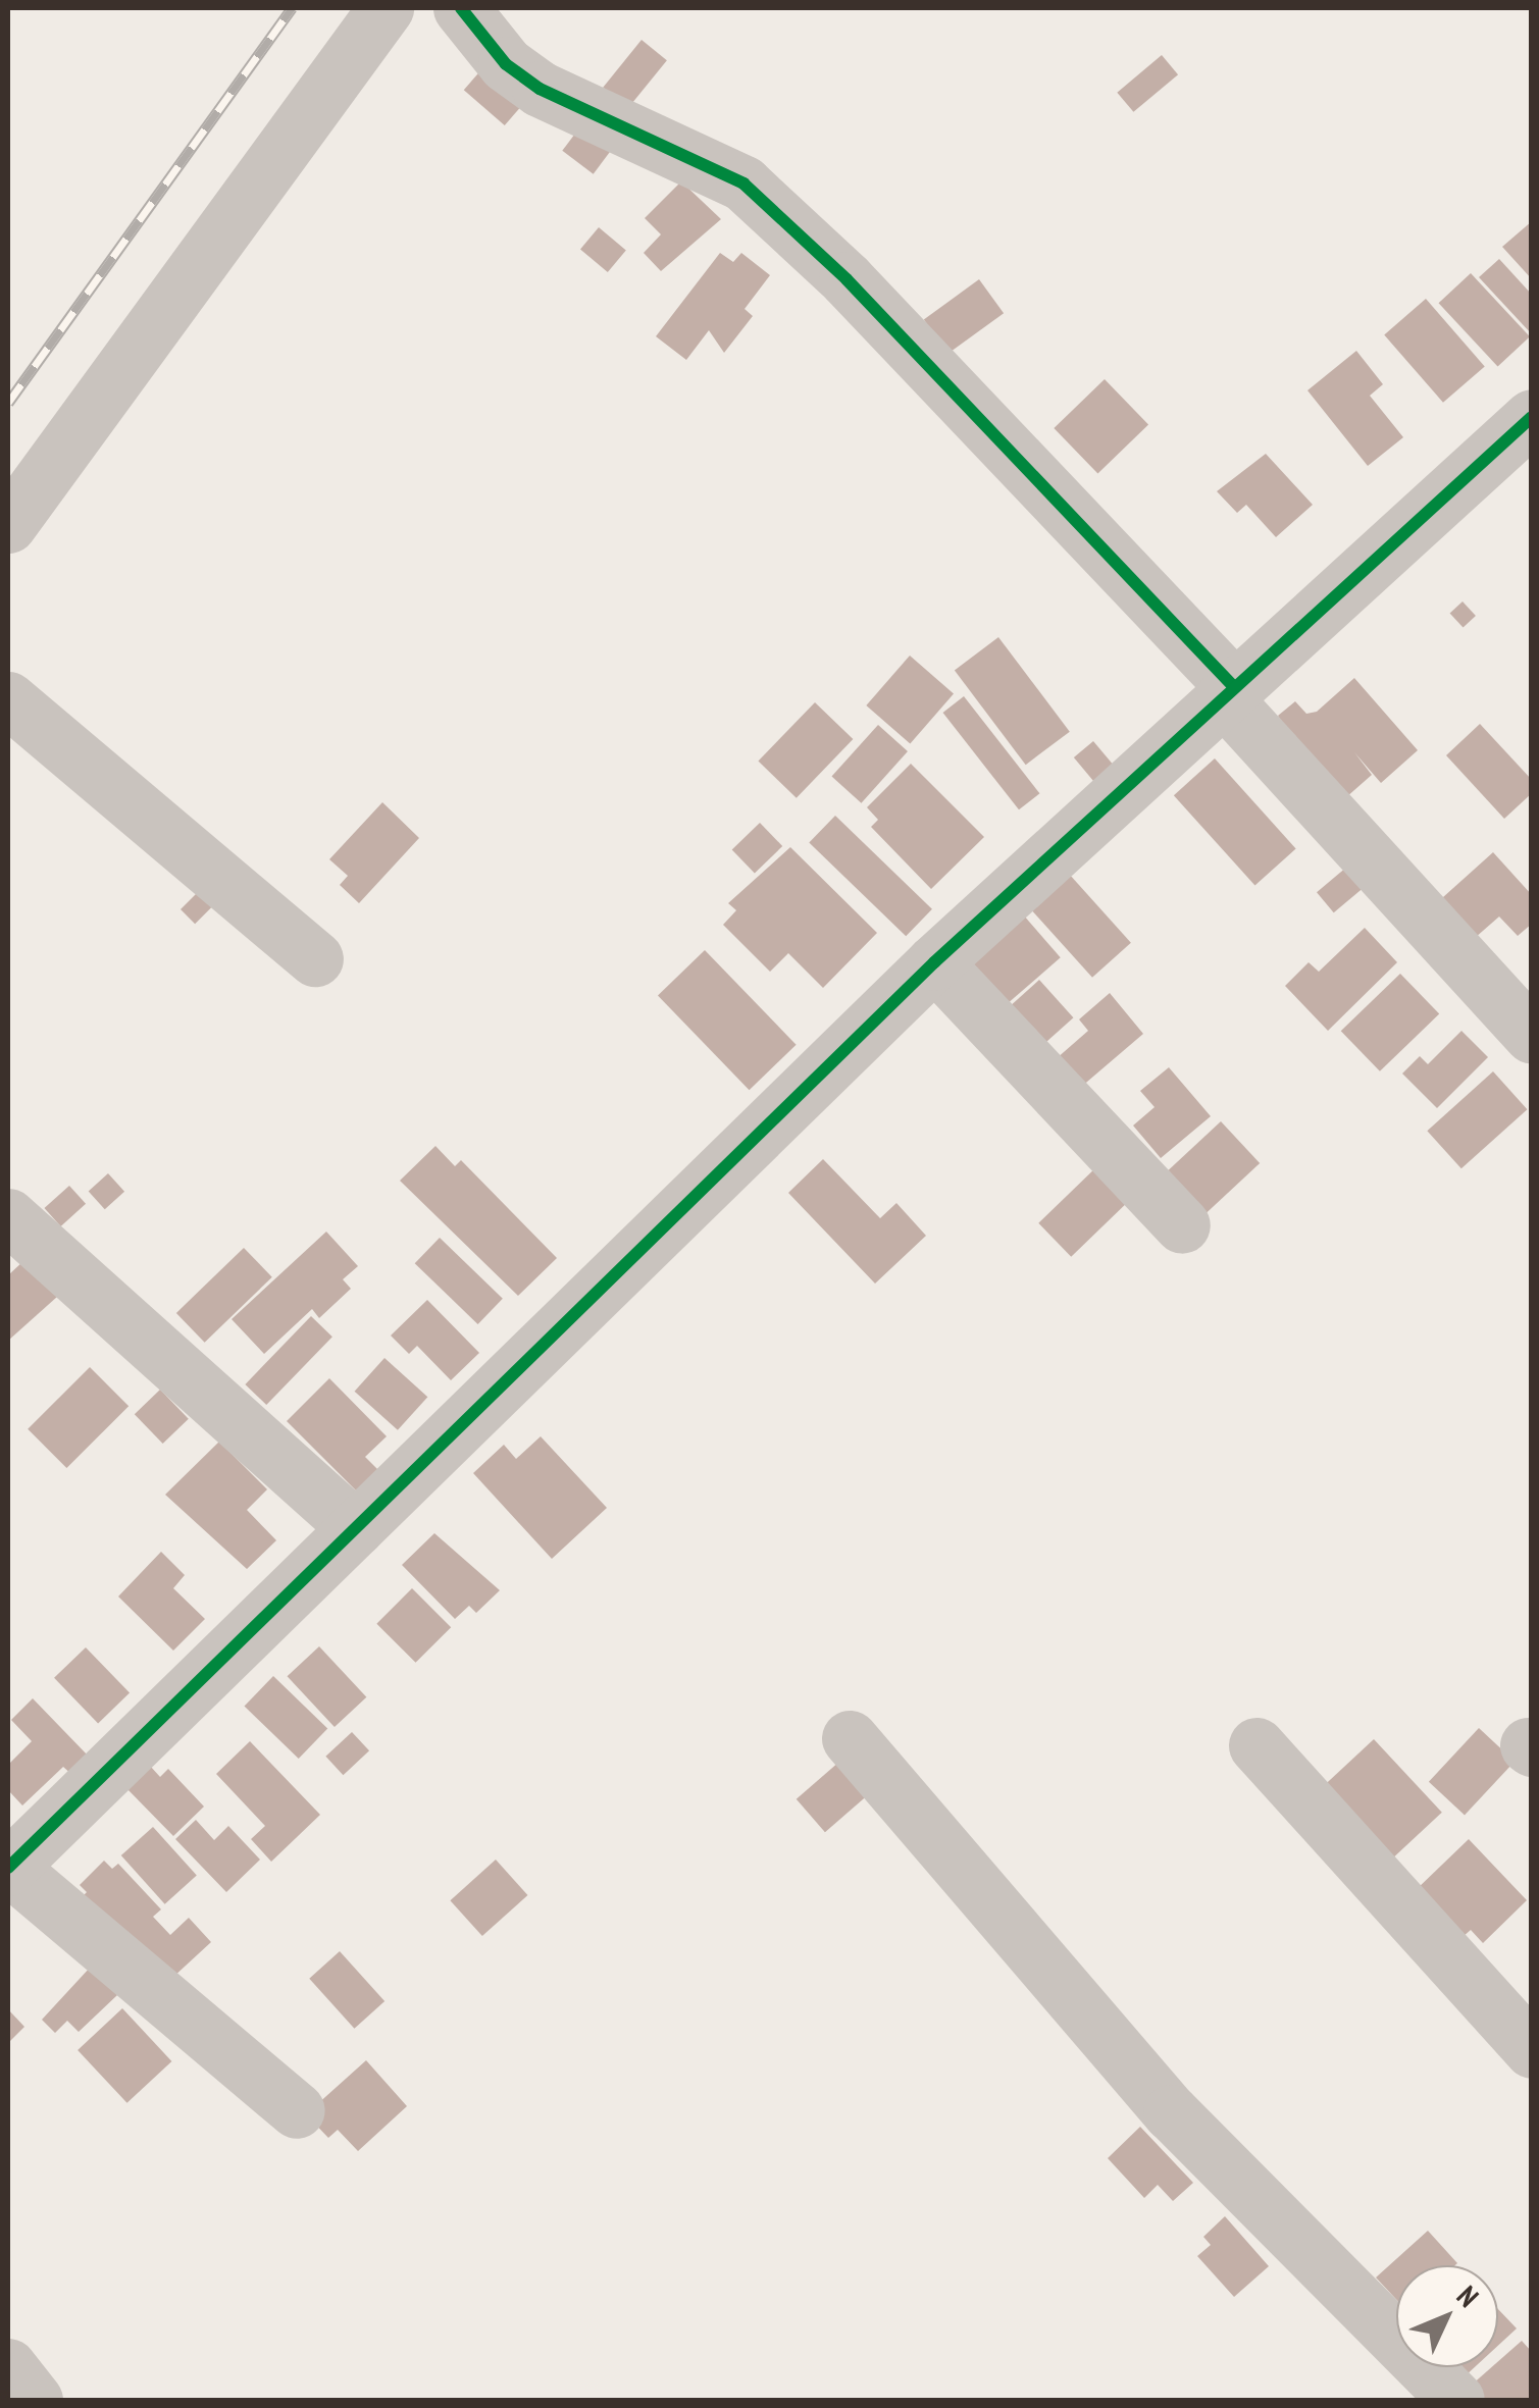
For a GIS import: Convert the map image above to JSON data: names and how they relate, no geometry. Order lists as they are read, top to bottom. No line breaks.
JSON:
{"north":"top right"}
